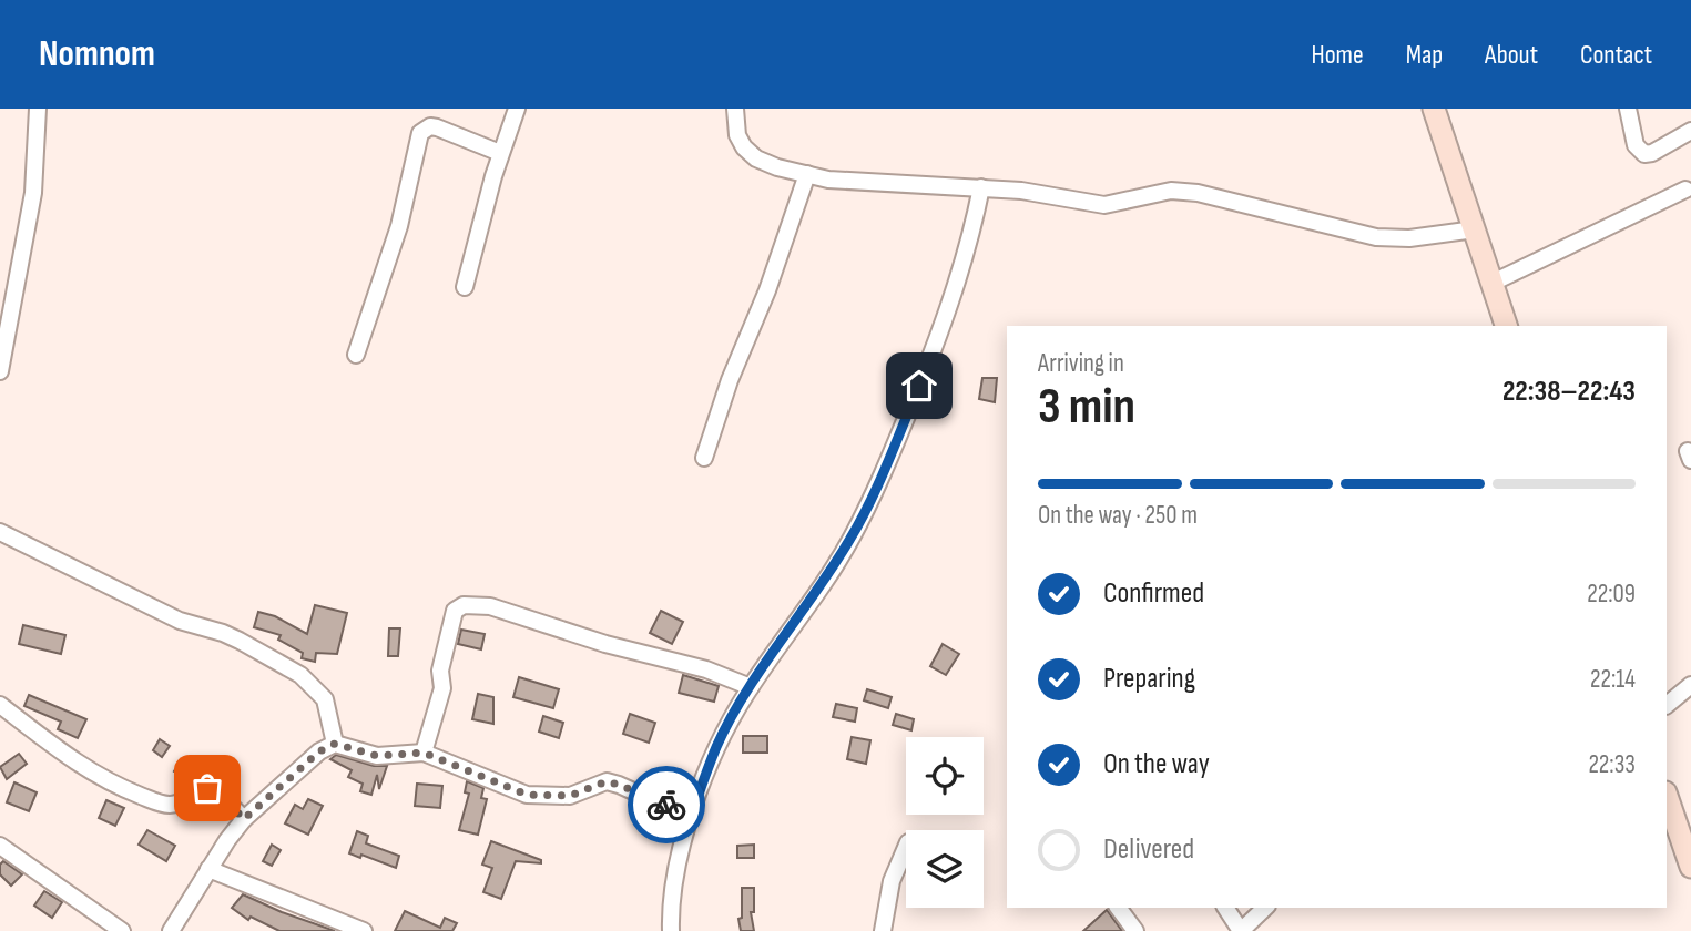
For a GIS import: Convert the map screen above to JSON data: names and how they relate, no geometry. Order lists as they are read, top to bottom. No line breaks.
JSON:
{"page":{"header":"Nomnom","nav":["Home","Map","About","Contact"],"heading":["3 min","Arriving in","22:38–22:43"],"bar":"On the way · 250 m","list":[["Confirmed","22:09"],["Preparing","22:14"],["On the way","22:33"],"Delivered"]}}
